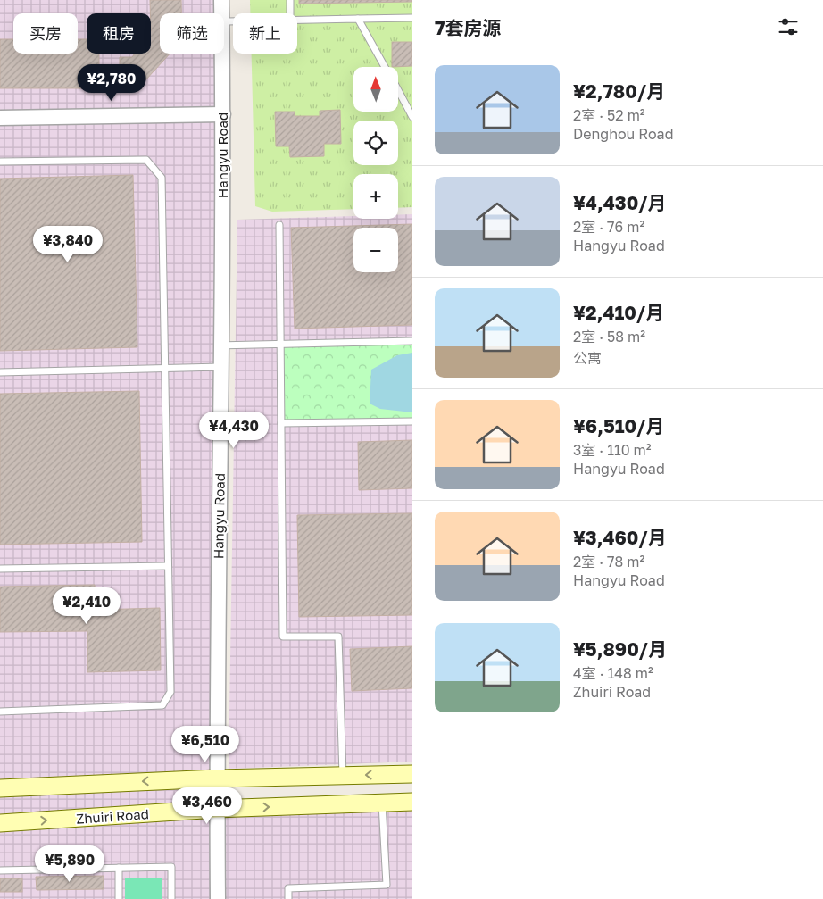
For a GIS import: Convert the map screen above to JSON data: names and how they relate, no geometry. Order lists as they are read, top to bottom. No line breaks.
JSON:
{"streets":{"main road":["Zhuiri Road"],"street":["Hangyu Road"]},"crossings":[["Hangyu Road","Zhuiri Road"]],"north":"top","page":{"heading":"7套房源","chip":["买房","租房","筛选","新上"],"list":[{"name":"¥2,780/月","note":"2室 · 52 m² · Denghou Road"},{"name":"¥4,430/月","note":"2室 · 76 m² · Hangyu Road"},{"name":"¥2,410/月","note":"2室 · 58 m² · 公寓"},{"name":"¥6,510/月","note":"3室 · 110 m² · Hangyu Road"},{"name":"¥3,460/月","note":"2室 · 78 m² · Hangyu Road"},{"name":"¥5,890/月","note":"4室 · 148 m² · Zhuiri Road"}],"price":["¥2,780","¥3,840","¥4,430","¥2,410","¥6,510","¥3,460","¥5,890"],"map_buttons":["+","−"]}}
